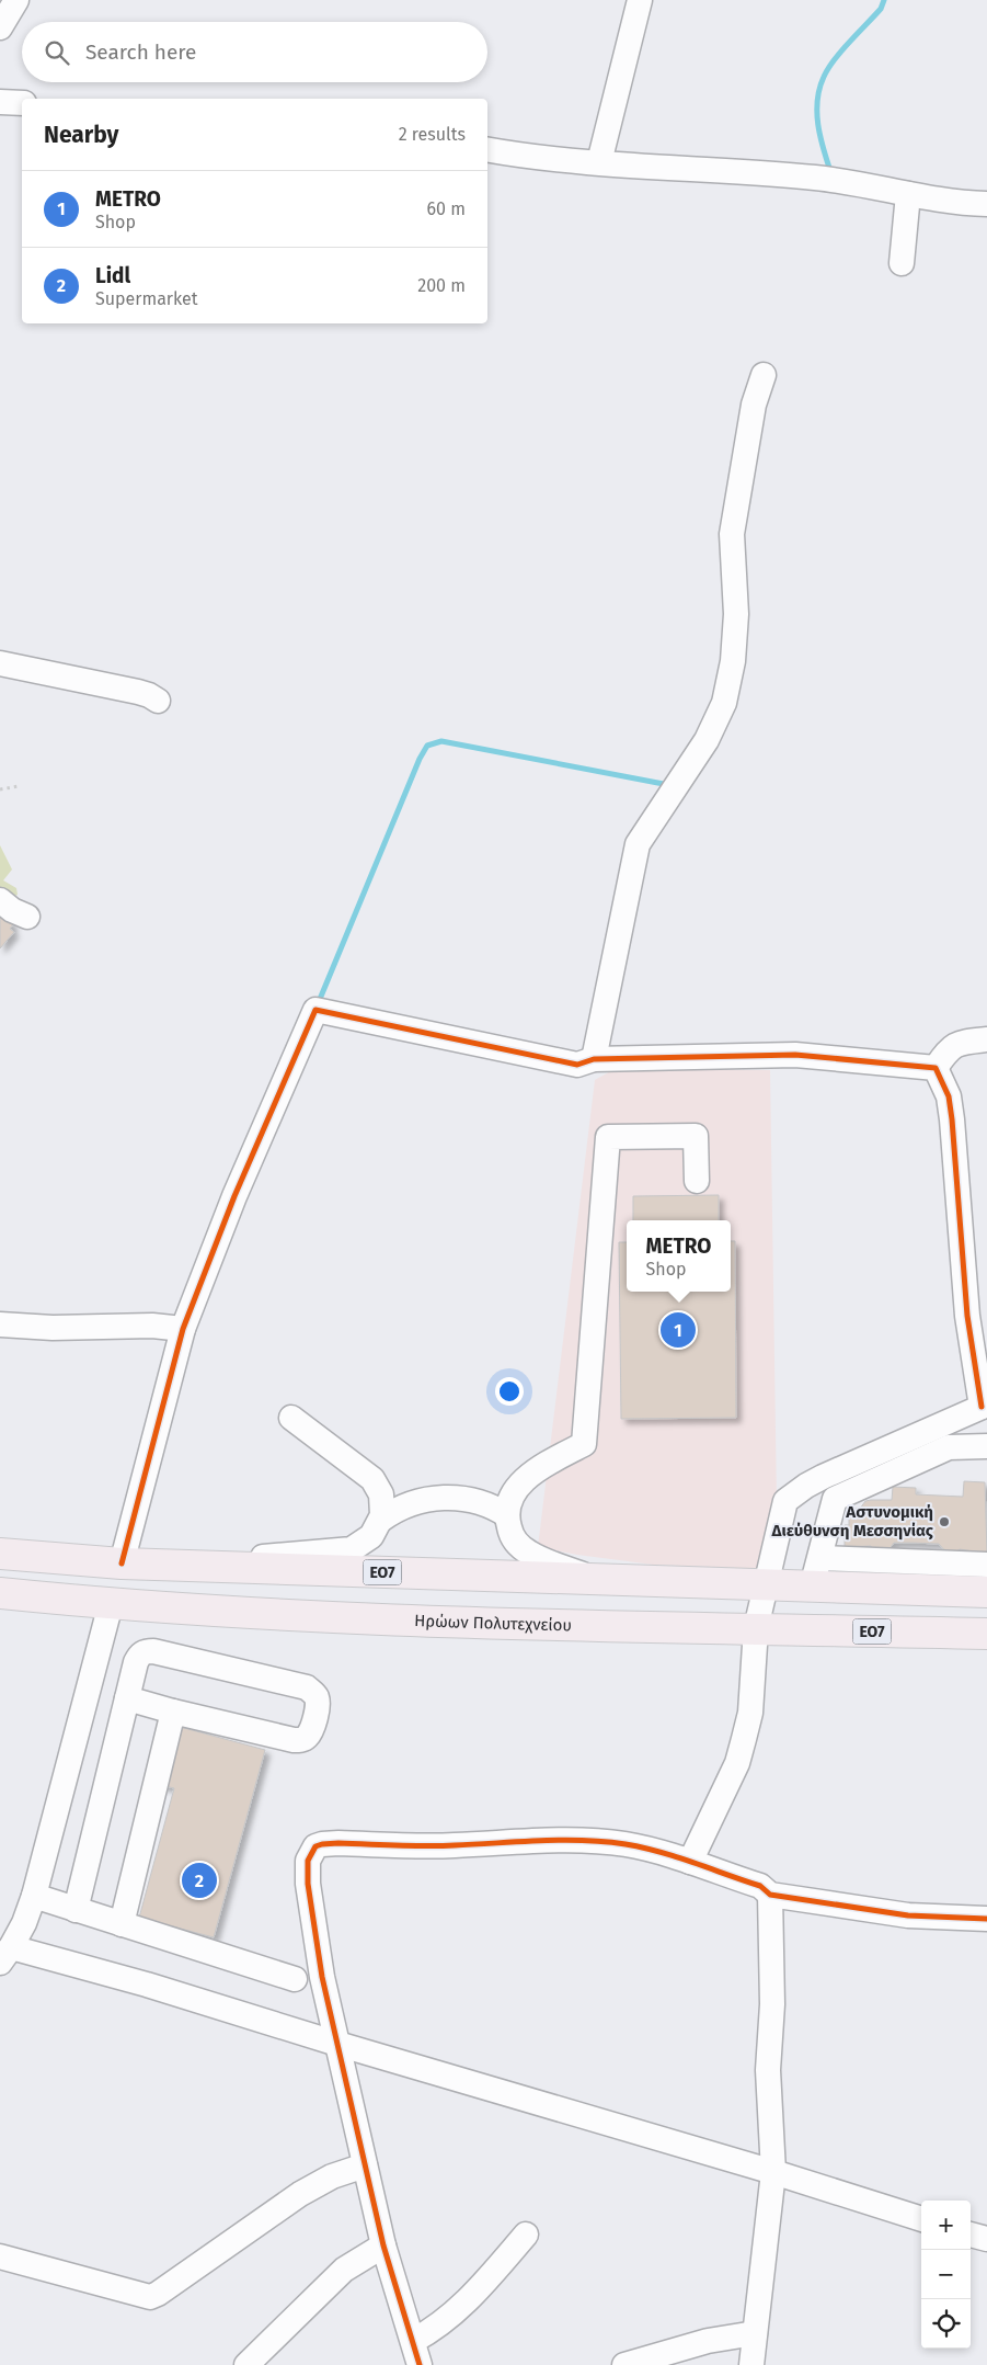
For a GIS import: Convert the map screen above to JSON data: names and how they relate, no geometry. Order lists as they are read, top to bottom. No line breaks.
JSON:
{"streets":{"main road":["ΕΟ7","Ηρώων Πολυτεχνείου"]},"places":["Αστυνομική Διεύθυνση Μεσσηνίας"],"page":{"search":"Search here","heading":["Nearby","2 results"],"list":[{"mark":"1","name":"METRO","note":"Shop","value":"60 m"},{"mark":"2","name":"Lidl","note":"Supermarket","value":"200 m"}],"popup":["METRO","Shop"],"pins":["1","2"],"map_buttons":["+","−"]}}
